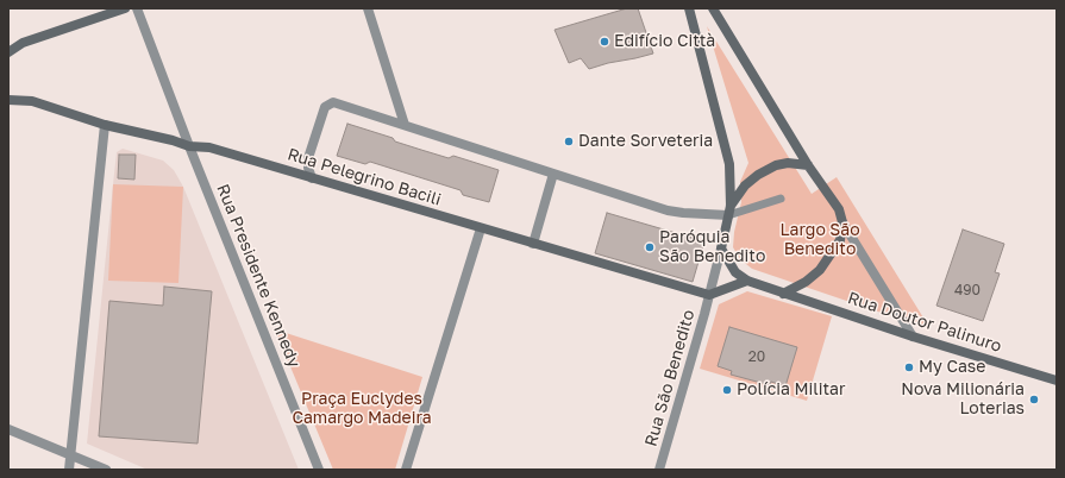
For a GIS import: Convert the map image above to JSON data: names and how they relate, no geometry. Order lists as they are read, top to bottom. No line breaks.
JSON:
{"streets":{"main road":["Rua Pelegrino Bacili","Rua Doutor Palinuro"],"street":["Rua Presidente Kennedy","Rua São Benedito"]},"crossings":[["Rua Pelegrino Bacili","Rua Presidente Kennedy"],["Rua Pelegrino Bacili","Rua São Benedito"]],"parks":["Largo São Benedito","Praça Euclydes Camargo Madeira"],"places":["Edifício Città","Dante Sorveteria","Paróquia São Benedito","My Case","Polícia Militar","Nova Milionária Loterias"],"house_numbers":["490","20"]}
